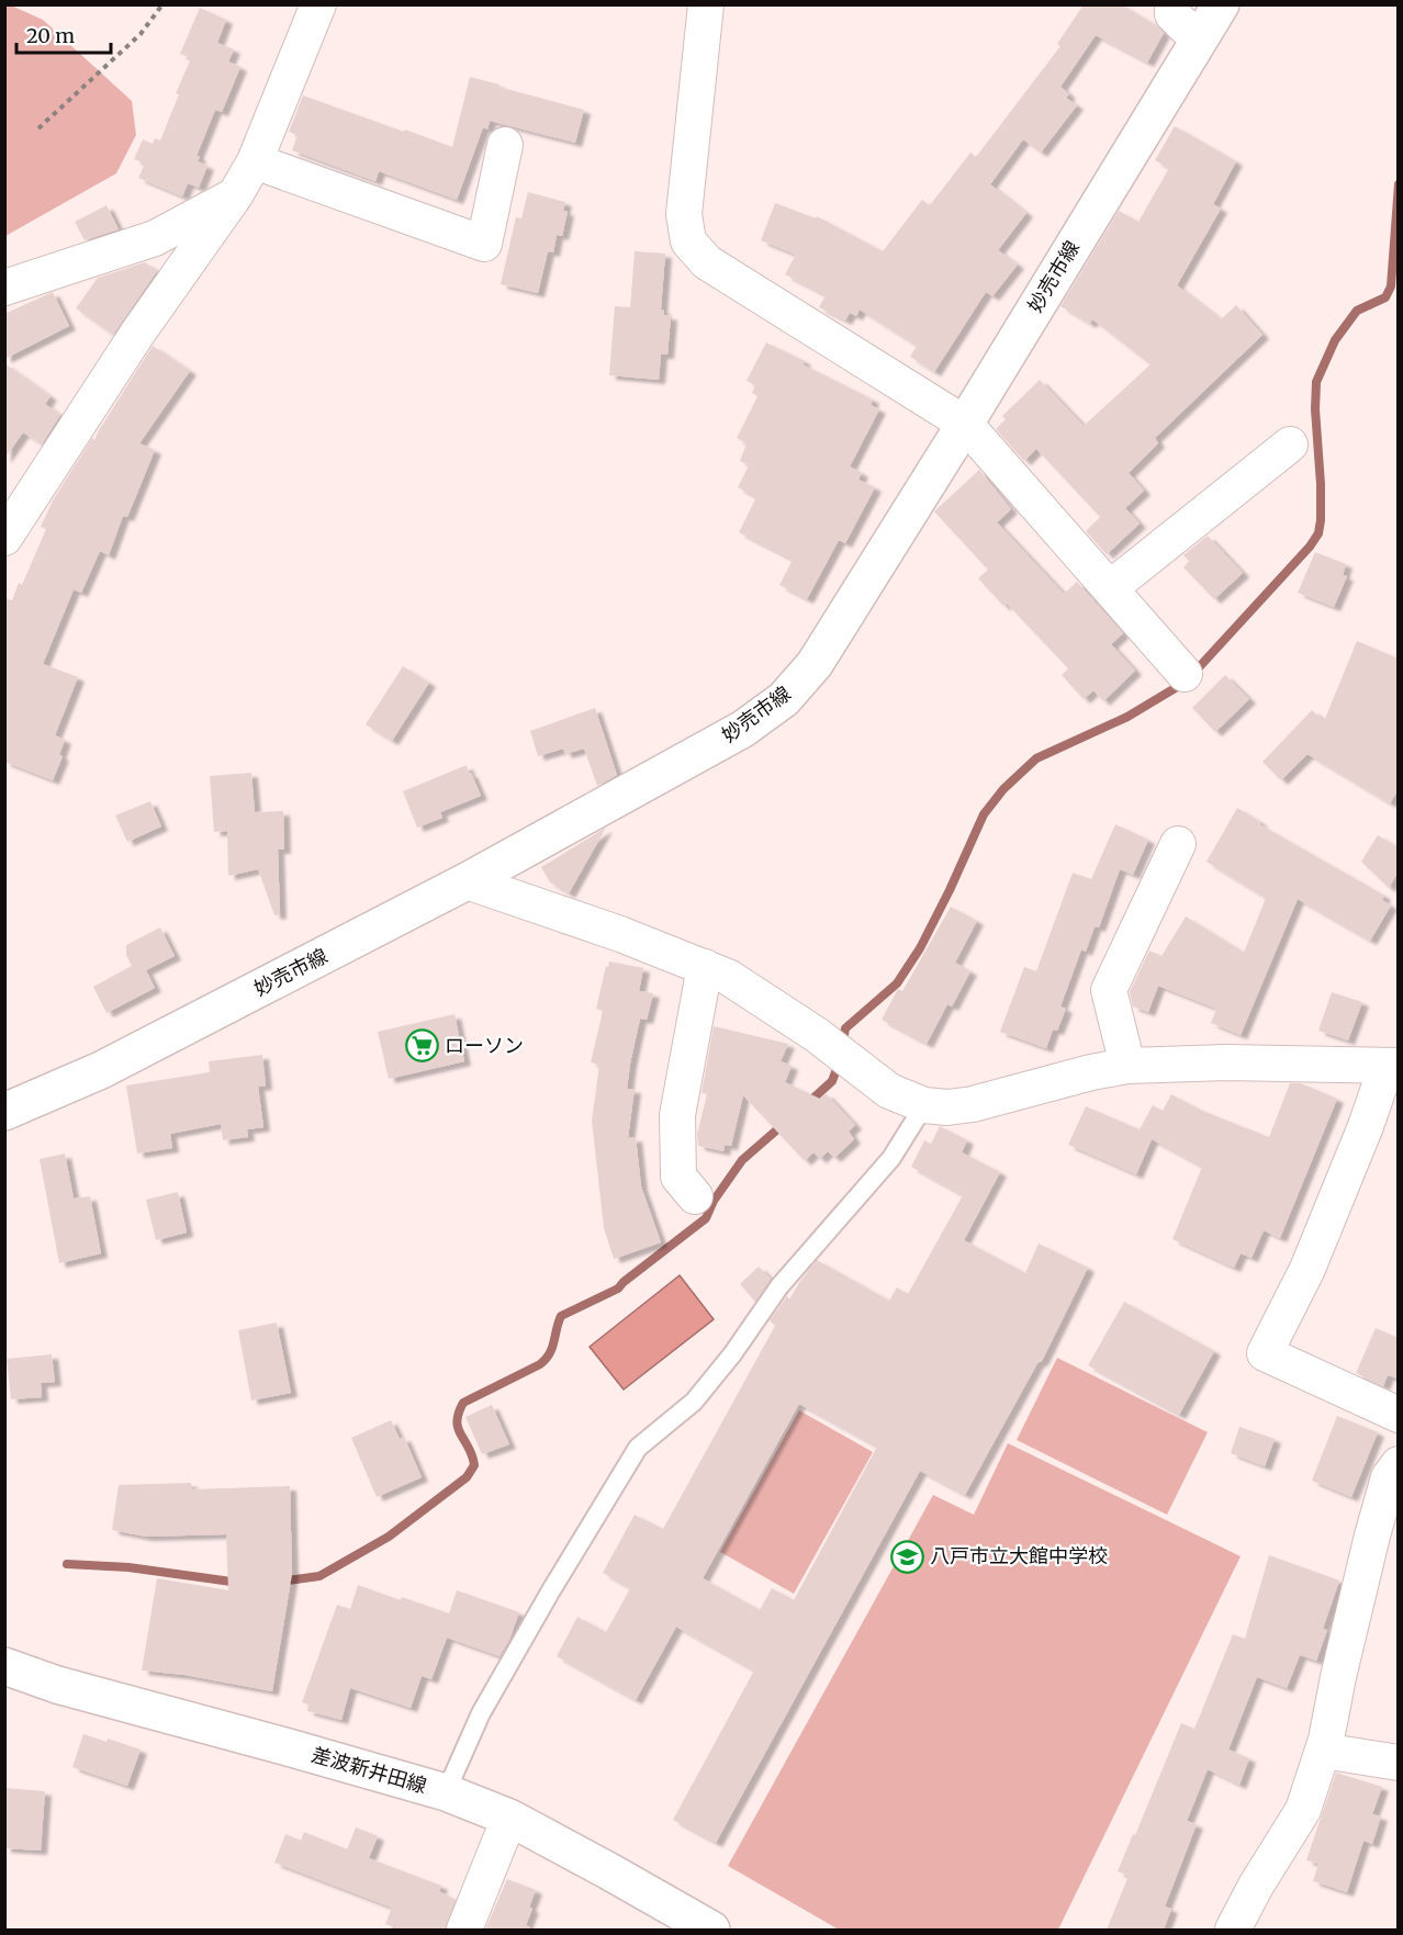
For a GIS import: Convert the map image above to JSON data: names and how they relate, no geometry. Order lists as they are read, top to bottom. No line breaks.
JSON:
{"streets":{"main road":["妙売市線","差波新井田線"]},"places":{"supermarket":["ローソン"],"school or university":["八戸市立大館中学校"]},"scale_bar":"20 m"}
